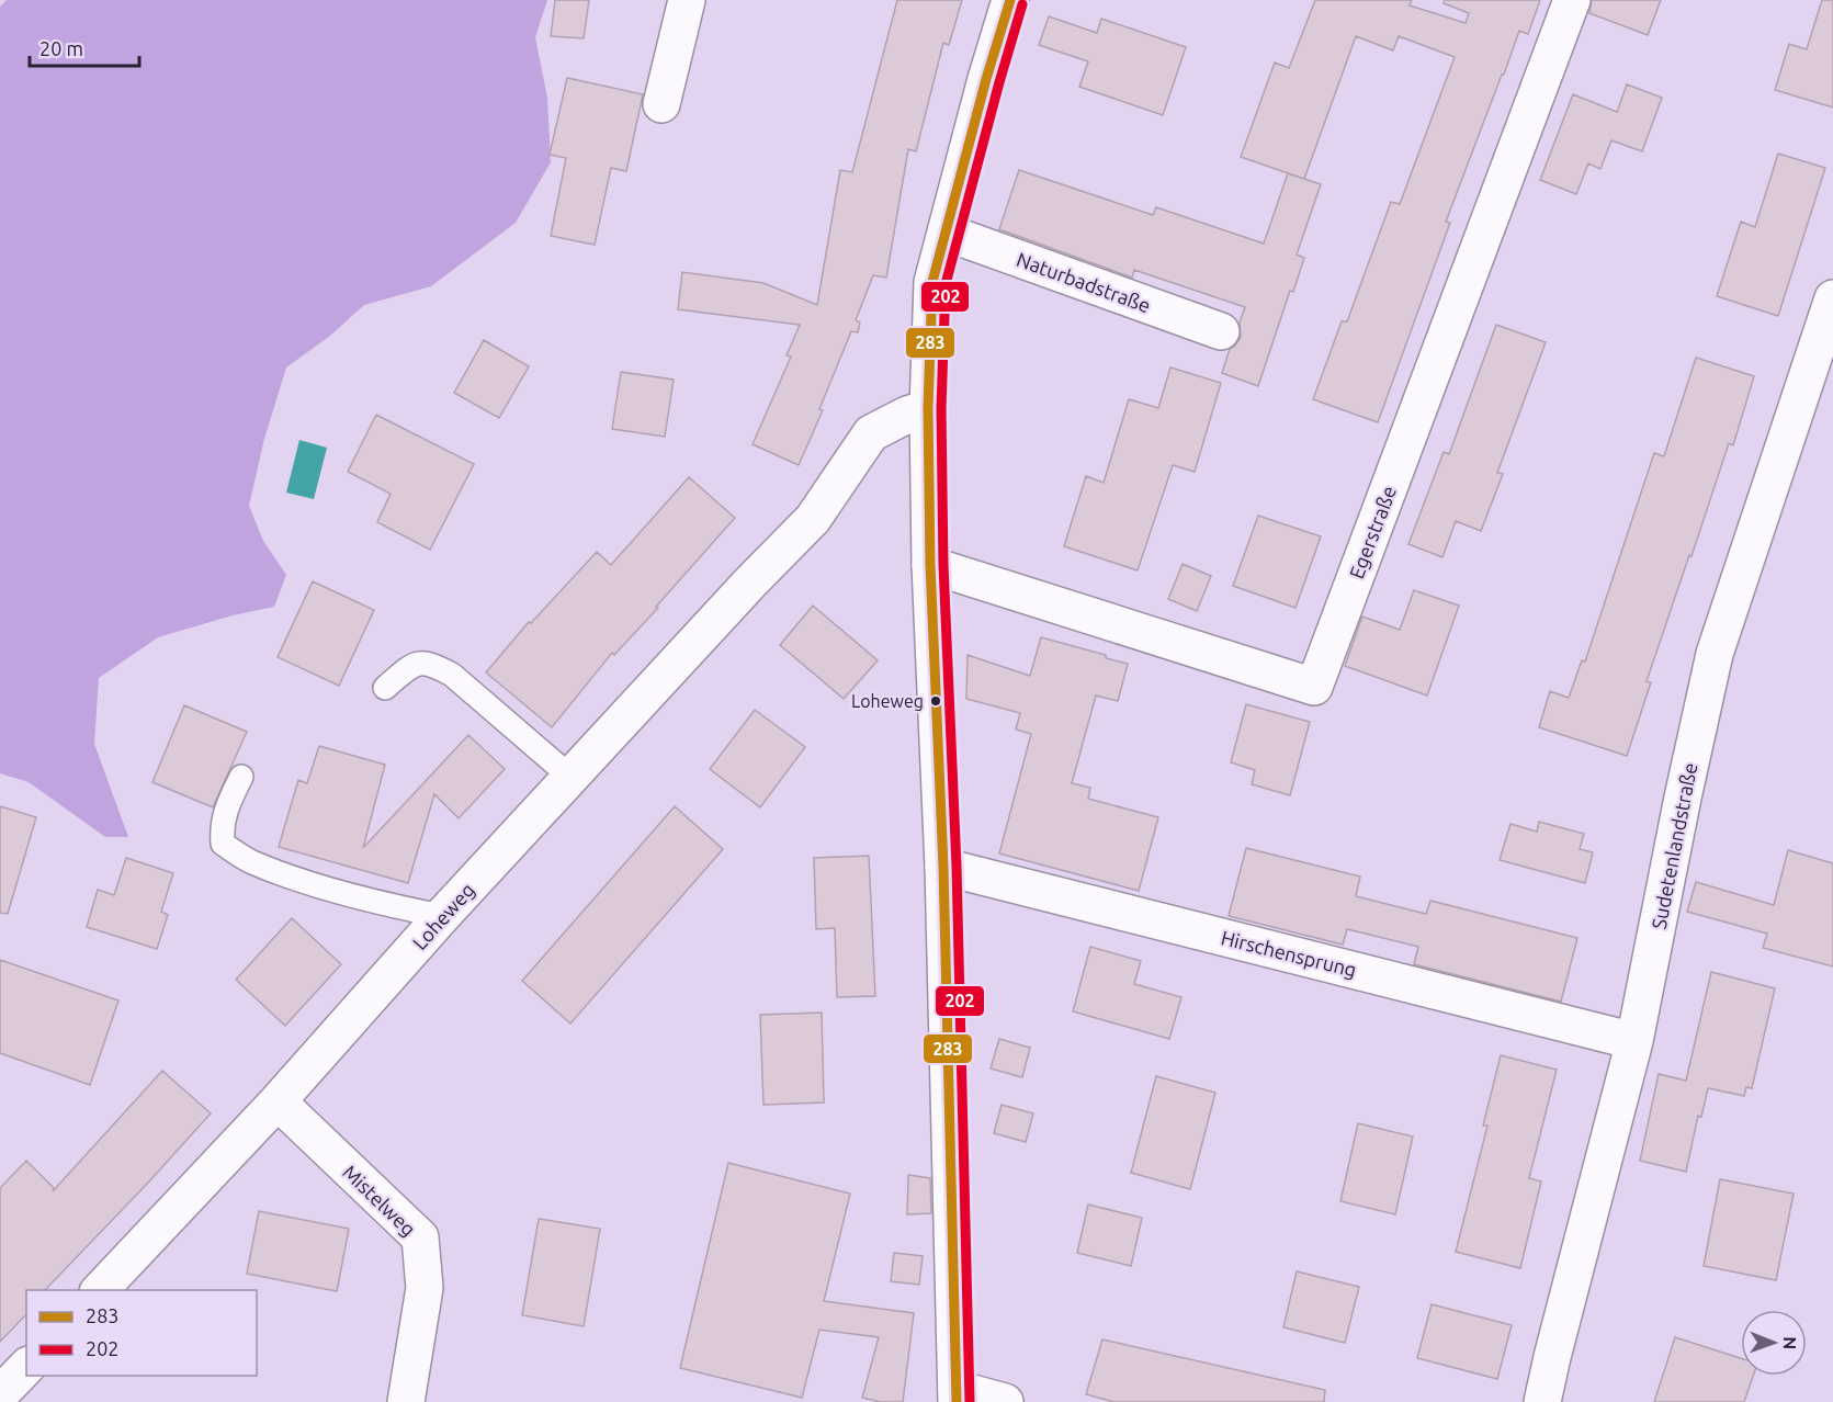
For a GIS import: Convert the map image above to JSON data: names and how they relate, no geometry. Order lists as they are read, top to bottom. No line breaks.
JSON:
{"streets":{"street":["Naturbadstraße","Egerstraße","Sudetenlandstraße","Loheweg","Hirschensprung","Mistelweg"]},"crossings":[["Sudetenlandstraße","Hirschensprung"],["Loheweg","Mistelweg"]],"places":["Loheweg"],"lines":["transit line 283","transit line 202"],"legend":["283","202"],"scale_bar":"20 m","north":"right"}
